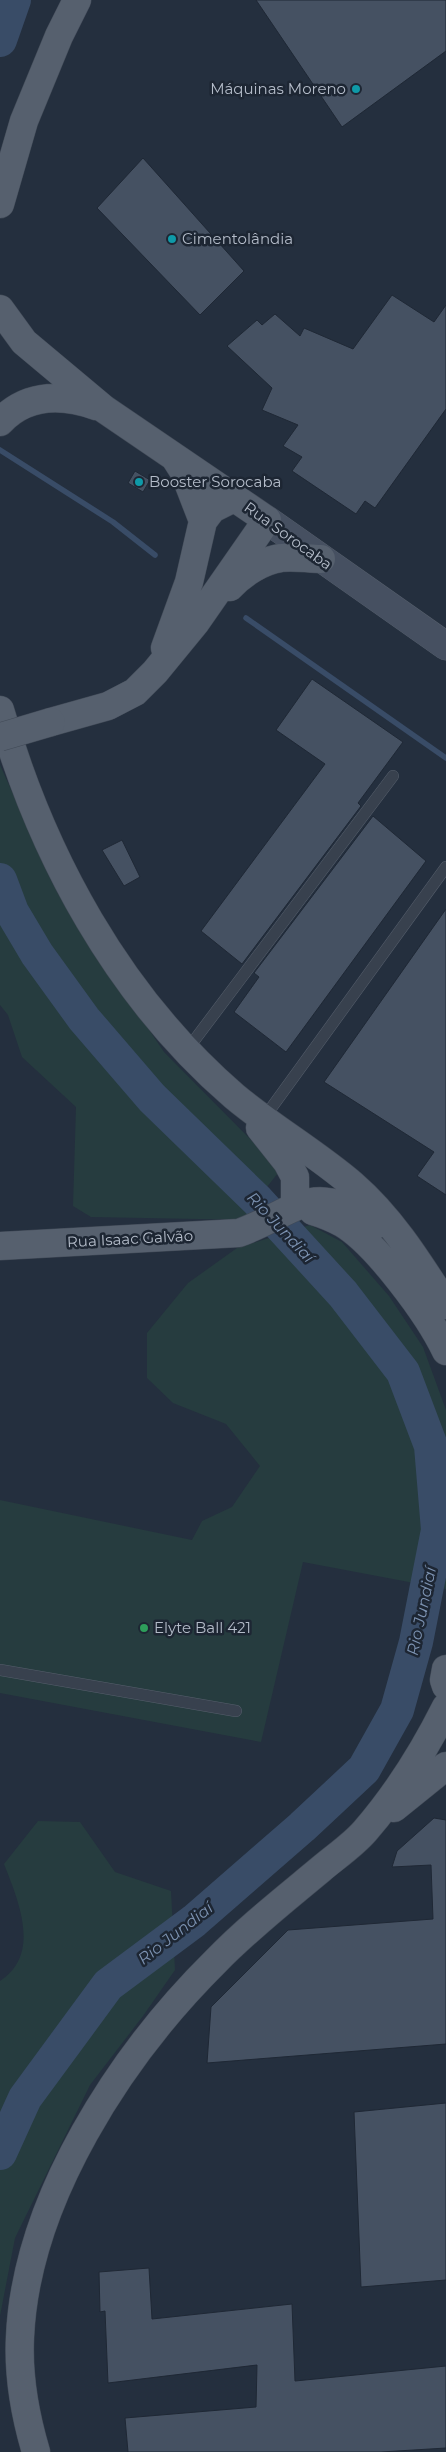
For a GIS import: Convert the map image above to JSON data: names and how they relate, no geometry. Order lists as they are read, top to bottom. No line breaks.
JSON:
{"streets":{"main road":["Rua Sorocaba","Rua Isaac Galvão"]},"water":["Rio Jundiaí"],"places":["Máquinas Moreno","Cimentolândia","Booster Sorocaba","Elyte Ball 421"]}
